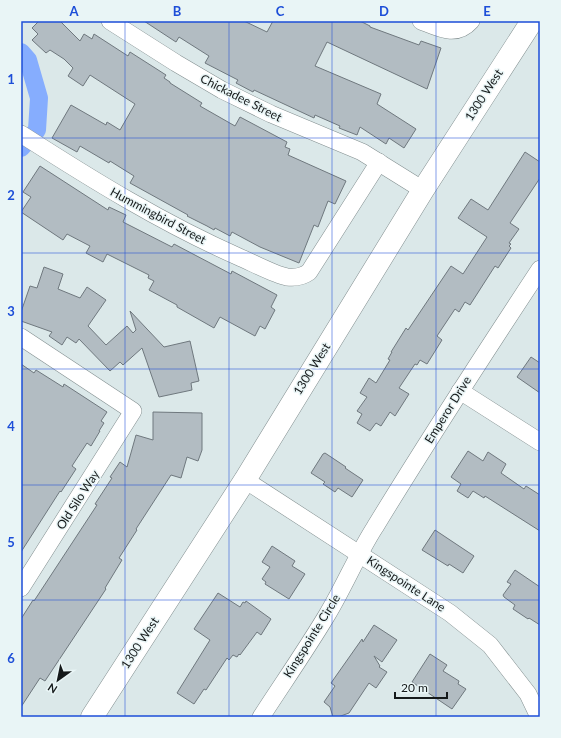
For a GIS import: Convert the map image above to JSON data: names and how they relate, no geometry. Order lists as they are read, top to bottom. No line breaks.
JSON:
{"streets":{"street":["1300 West","Chickadee Street","Hummingbird Street","Emperor Drive","Old Silo Way","Kingspointe Lane","Kingspointe Circle"]},"crossings":[["1300 West","Chickadee Street"],["1300 West","Kingspointe Lane"],["Chickadee Street","Hummingbird Street"],["Emperor Drive","Kingspointe Lane"],["Emperor Drive","Kingspointe Circle"],["Kingspointe Lane","Kingspointe Circle"]],"scale_bar":"20 m","north":"bottom left","grid":{"columns":["A","B","C","D","E"],"rows":["1","2","3","4","5","6"]}}
